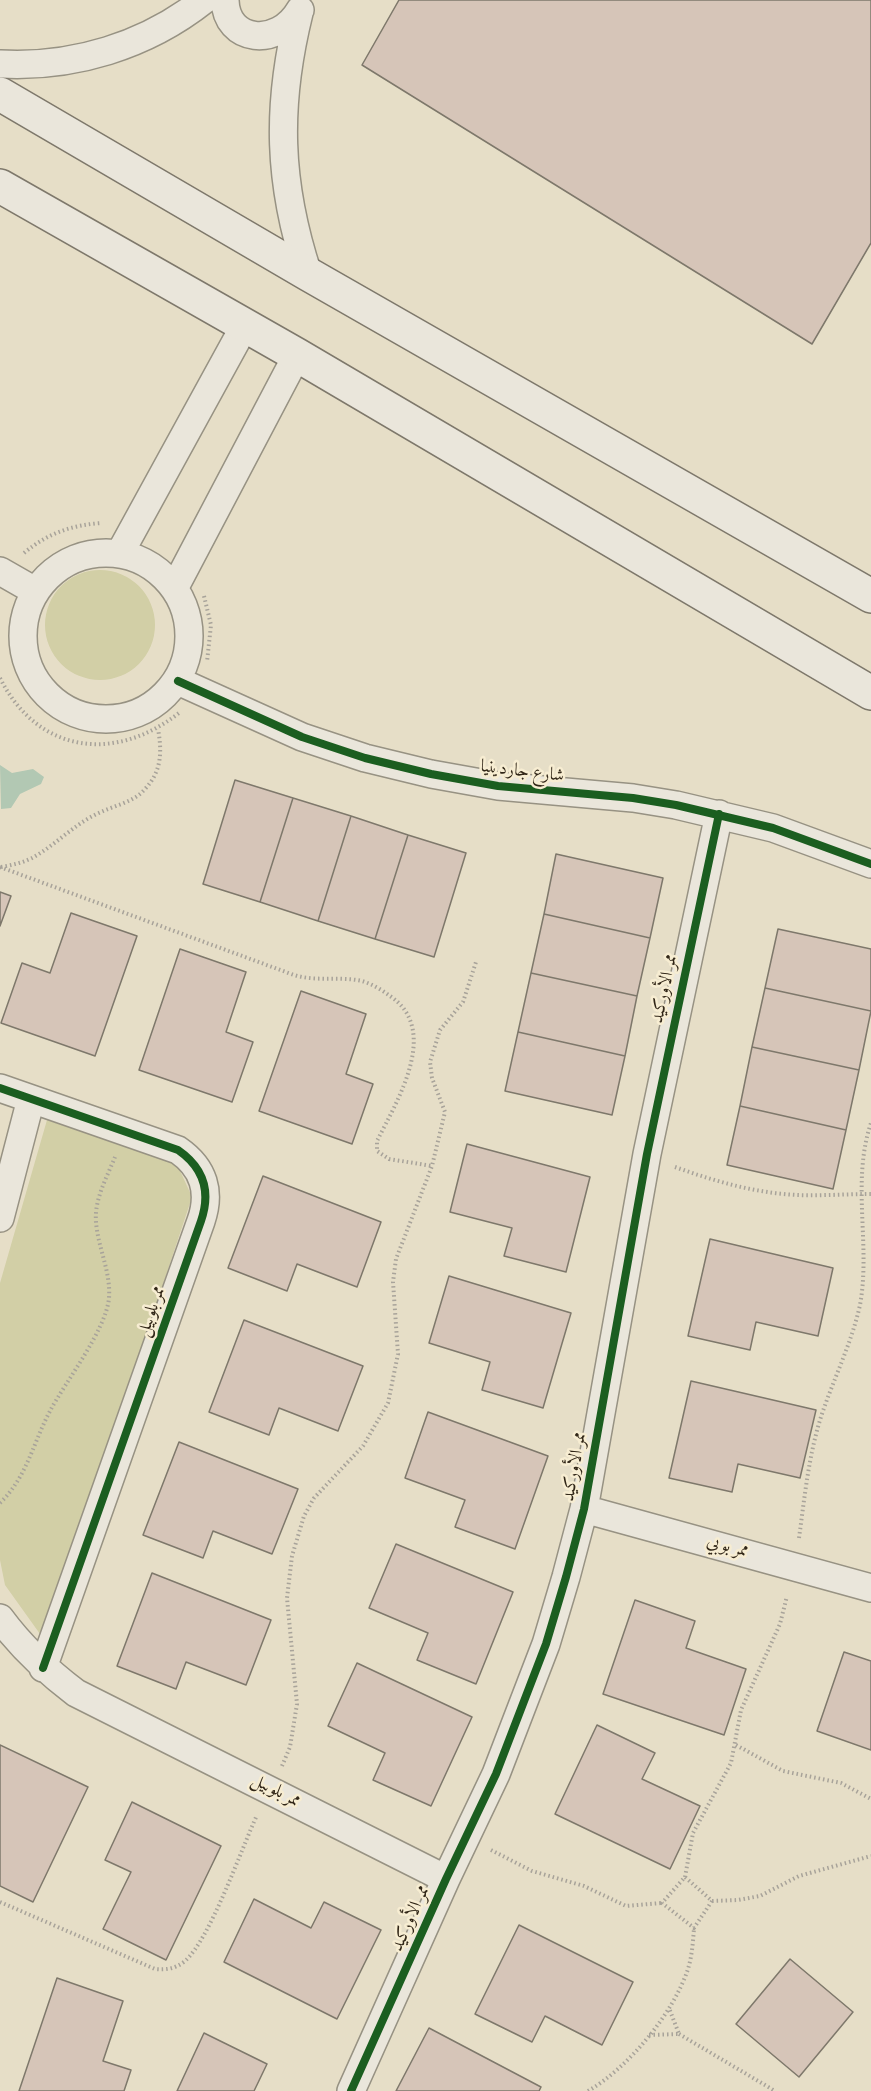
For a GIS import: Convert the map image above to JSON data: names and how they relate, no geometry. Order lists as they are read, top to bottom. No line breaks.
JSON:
{"streets":{"street":["شارع جاردينيا","ممر الأوركيد","ممر بلوبيل","ممر بوبي"]},"crossings":[["شارع جاردينيا","ممر الأوركيد"],["ممر الأوركيد","ممر بلوبيل"],["ممر الأوركيد","ممر بوبي"]]}
